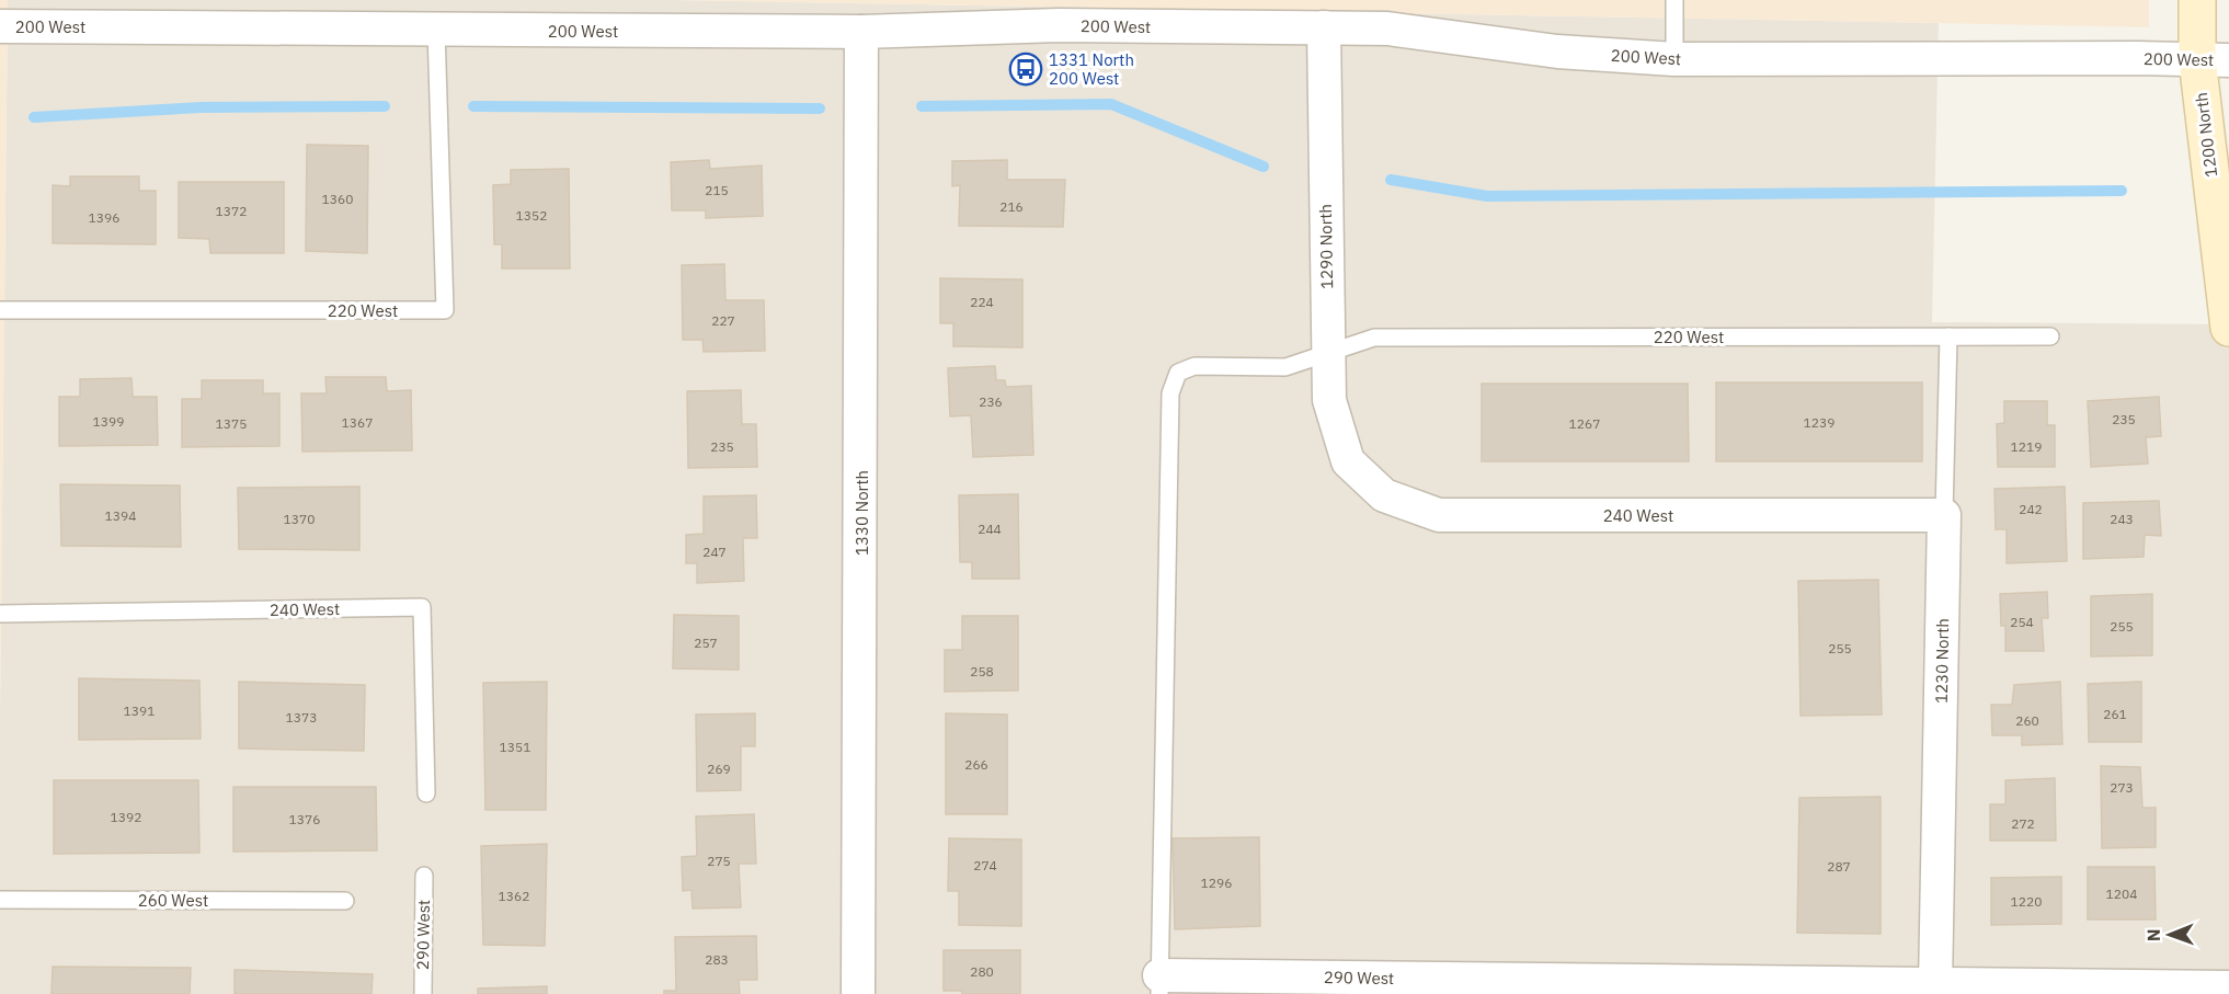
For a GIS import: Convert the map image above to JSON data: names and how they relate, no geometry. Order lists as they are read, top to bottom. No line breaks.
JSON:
{"streets":{"street":["200 West","1200 North","1290 North","1330 North","240 West","1230 North","290 West"],"lane":["220 West","260 West"]},"crossings":[["200 West","1200 North"],["200 West","1290 North"],["200 West","220 West"],["200 West","1330 North"],["1290 North","220 West"],["1290 North","240 West"],["220 West","1230 North"],["220 West","290 West"],["240 West","1230 North"],["1230 North","290 West"]],"places":{"bus stop":["1331 North 200 West"]},"house_numbers":["215","1360","216","1372","1352","1396","224","227","236","235","1399","1367","1239","1375","1267","235","1219","242","1394","1370","243","244","247","254","255","257","255","258","1391","261","1373","260","1351","266","269","273","1392","1376","272","275","274","287","1296","1204","1362","1220","283","280"],"north":"left"}
